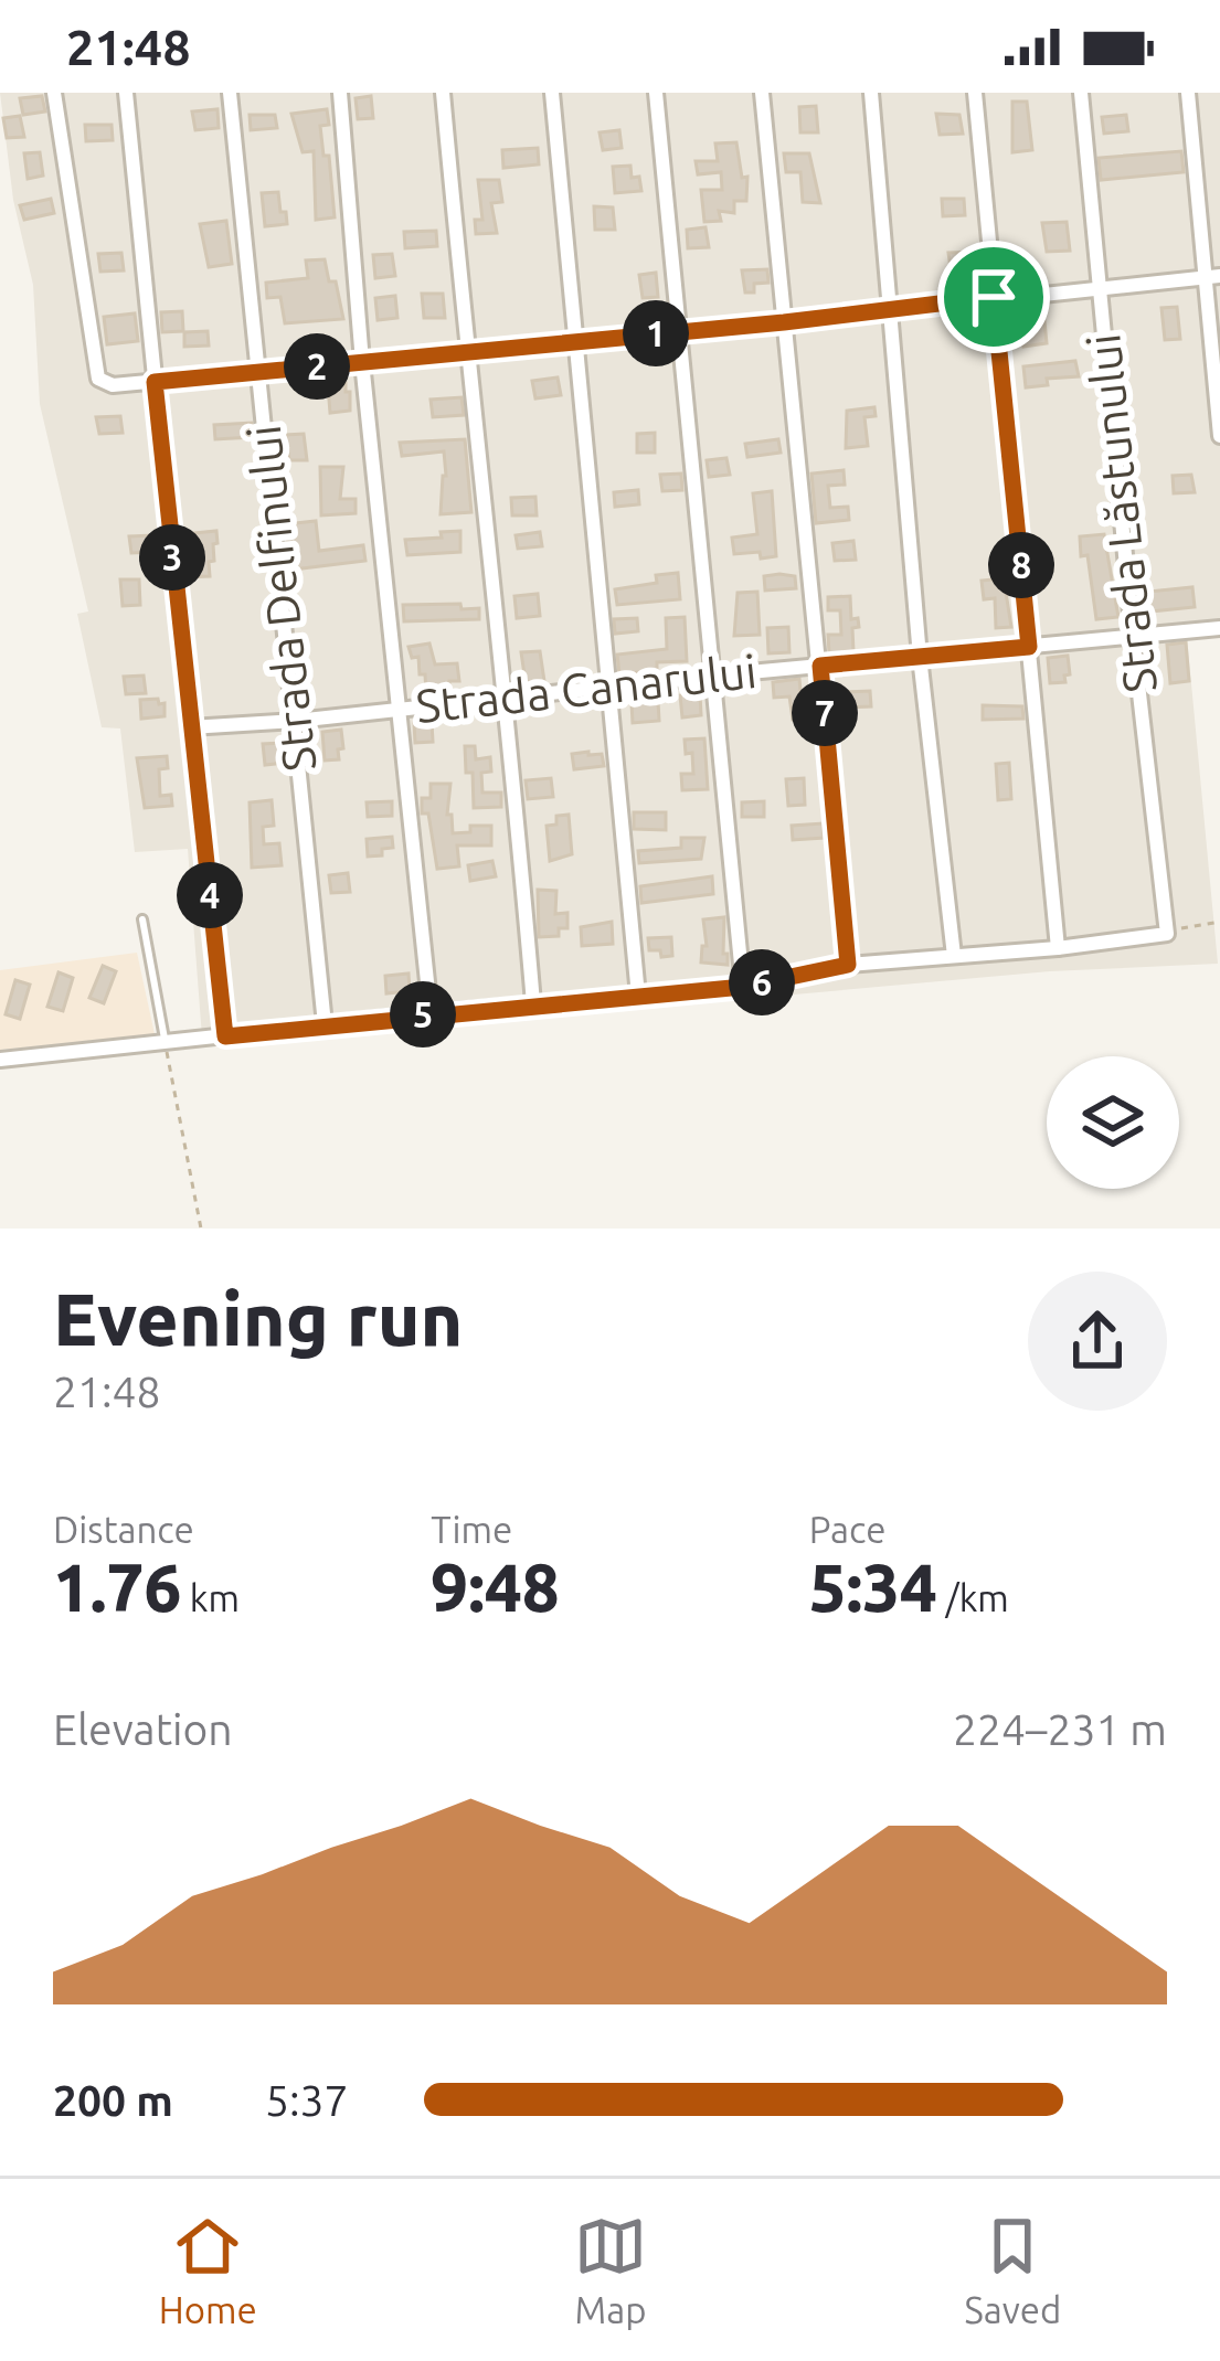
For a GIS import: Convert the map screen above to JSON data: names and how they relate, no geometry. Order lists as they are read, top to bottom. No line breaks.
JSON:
{"streets":{"street":["Strada Lăstunului","Strada Delfinului","Strada Canarului"]},"crossings":[["Strada Lăstunului","Strada Canarului"],["Strada Delfinului","Strada Canarului"]],"page":{"status":"21:48","pins":["1","2","3","8","7","4","6","5"],"heading":["Evening run","21:48"],"stats":[["Distance","1.76 km"],["Time","9:48"],["Pace","5:34 /km"]],"chart":["Elevation","224–231 m"],"list":[{"name":"200 m","note":"5:37"}],"tabs":["Home","Map","Saved"]}}
